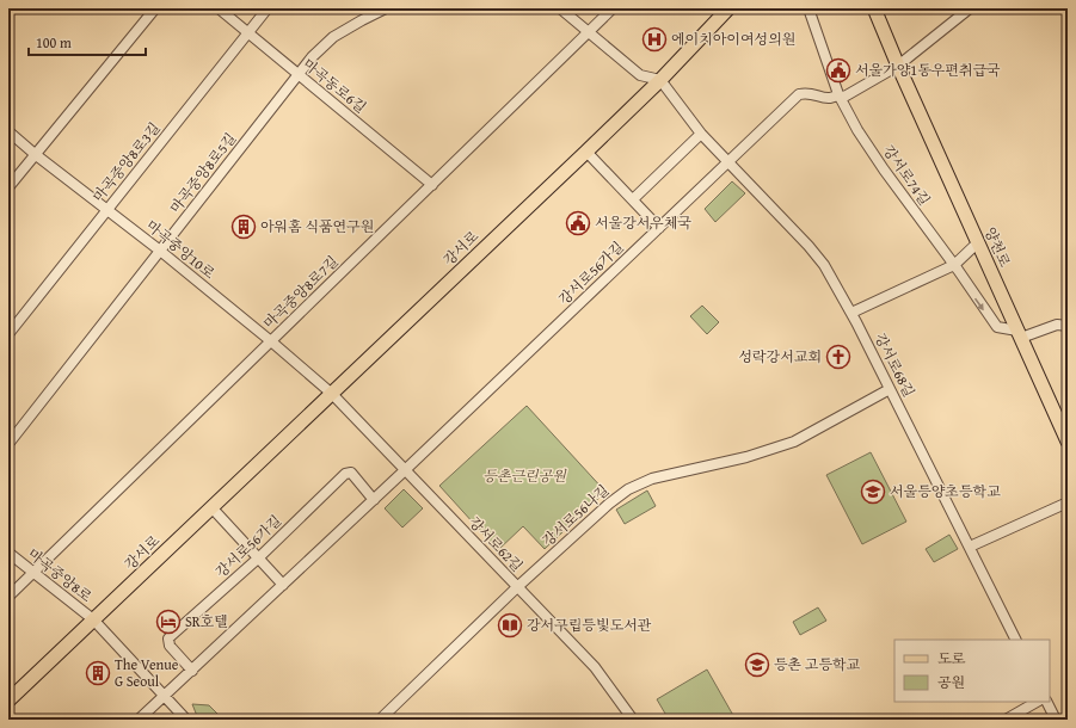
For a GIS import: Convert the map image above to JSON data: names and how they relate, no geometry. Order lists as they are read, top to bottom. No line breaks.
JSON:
{"streets":{"main road":["양천로","강서로"],"street":["마곡동로6길","마곡중앙8로3길","마곡중앙8로5길","강서로74길","마곡중앙10로","강서로56가길","마곡중앙8로7길","강서로68길","강서로56나길","강서로62길","마곡중앙8로"]},"crossings":[["마곡동로6길","마곡중앙8로3길"],["마곡동로6길","마곡중앙8로5길"],["마곡동로6길","마곡중앙8로7길"],["마곡중앙8로3길","마곡중앙10로"],["마곡중앙8로5길","마곡중앙10로"],["강서로74길","양천로"],["강서로74길","강서로56가길"],["강서로","마곡중앙10로"],["강서로","강서로68길"],["강서로","강서로62길"],["강서로","마곡중앙8로"],["마곡중앙10로","마곡중앙8로7길"],["마곡중앙10로","강서로62길"],["강서로56가길","강서로68길"],["강서로56가길","강서로62길"],["마곡중앙8로7길","마곡중앙8로"],["강서로68길","강서로56나길"],["강서로56나길","강서로62길"]],"parks":["등촌근린공원"],"places":{"hospital":["에이치아이여성의원"],"public building":["서울가양1동우편취급국","서울강서우체국"],"building":["아워홈 식품연구원","The Venue G Seoul"],"church":["성락강서교회"],"school or university":["서울등양초등학교","등촌 고등학교"],"hotel":["SR호텔"],"library":["강서구립등빛도서관"]},"legend":["도로","공원"],"scale_bar":"100 m"}
